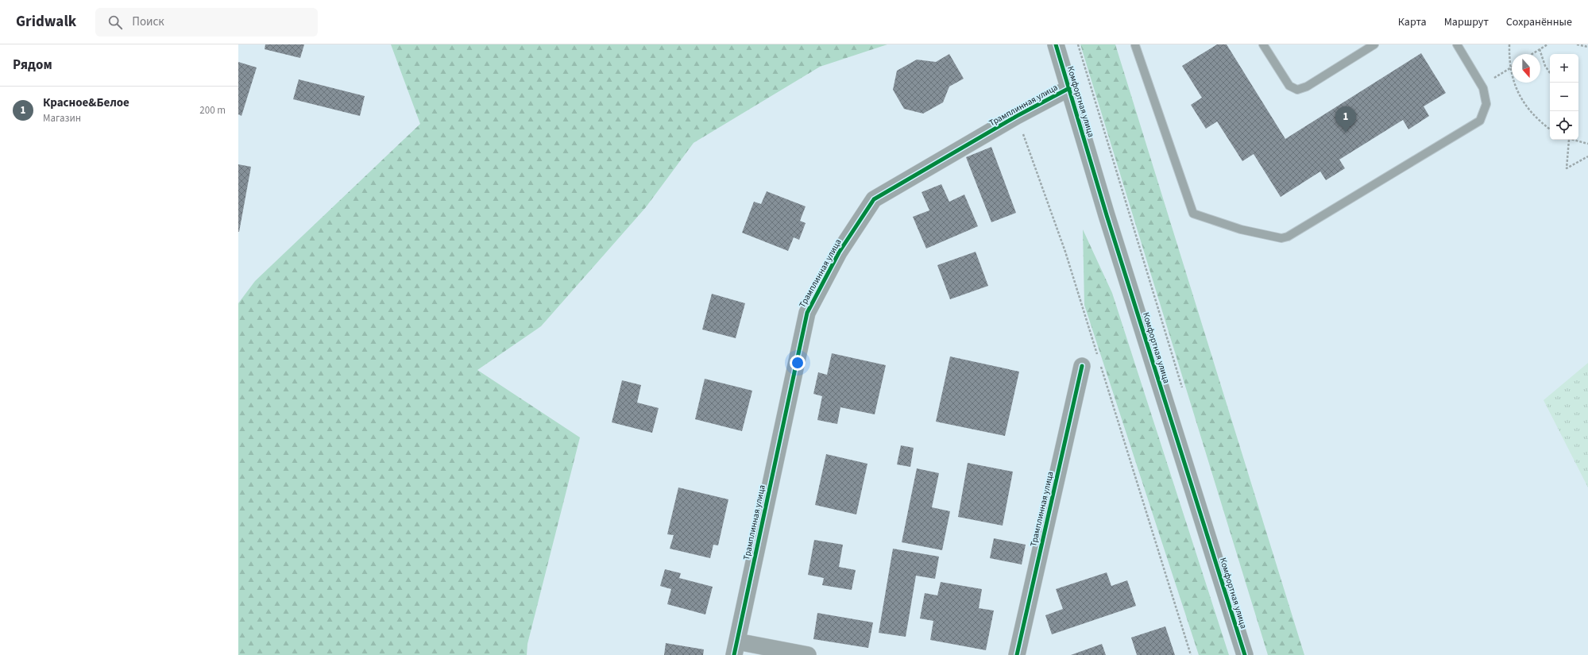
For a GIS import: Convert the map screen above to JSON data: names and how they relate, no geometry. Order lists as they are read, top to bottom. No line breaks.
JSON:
{"streets":{"street":["Комфортная улица","Трамплинная улица"]},"crossings":[["Комфортная улица","Трамплинная улица"]],"north":"bottom","page":{"header":"Gridwalk","search":"Поиск","nav":["Карта","Маршрут","Сохранённые"],"heading":"Рядом","map_buttons":["+","−"],"list":[{"mark":"1","name":"Красное&Белое","note":"Магазин","value":"200 m"}],"pins":"1"}}
